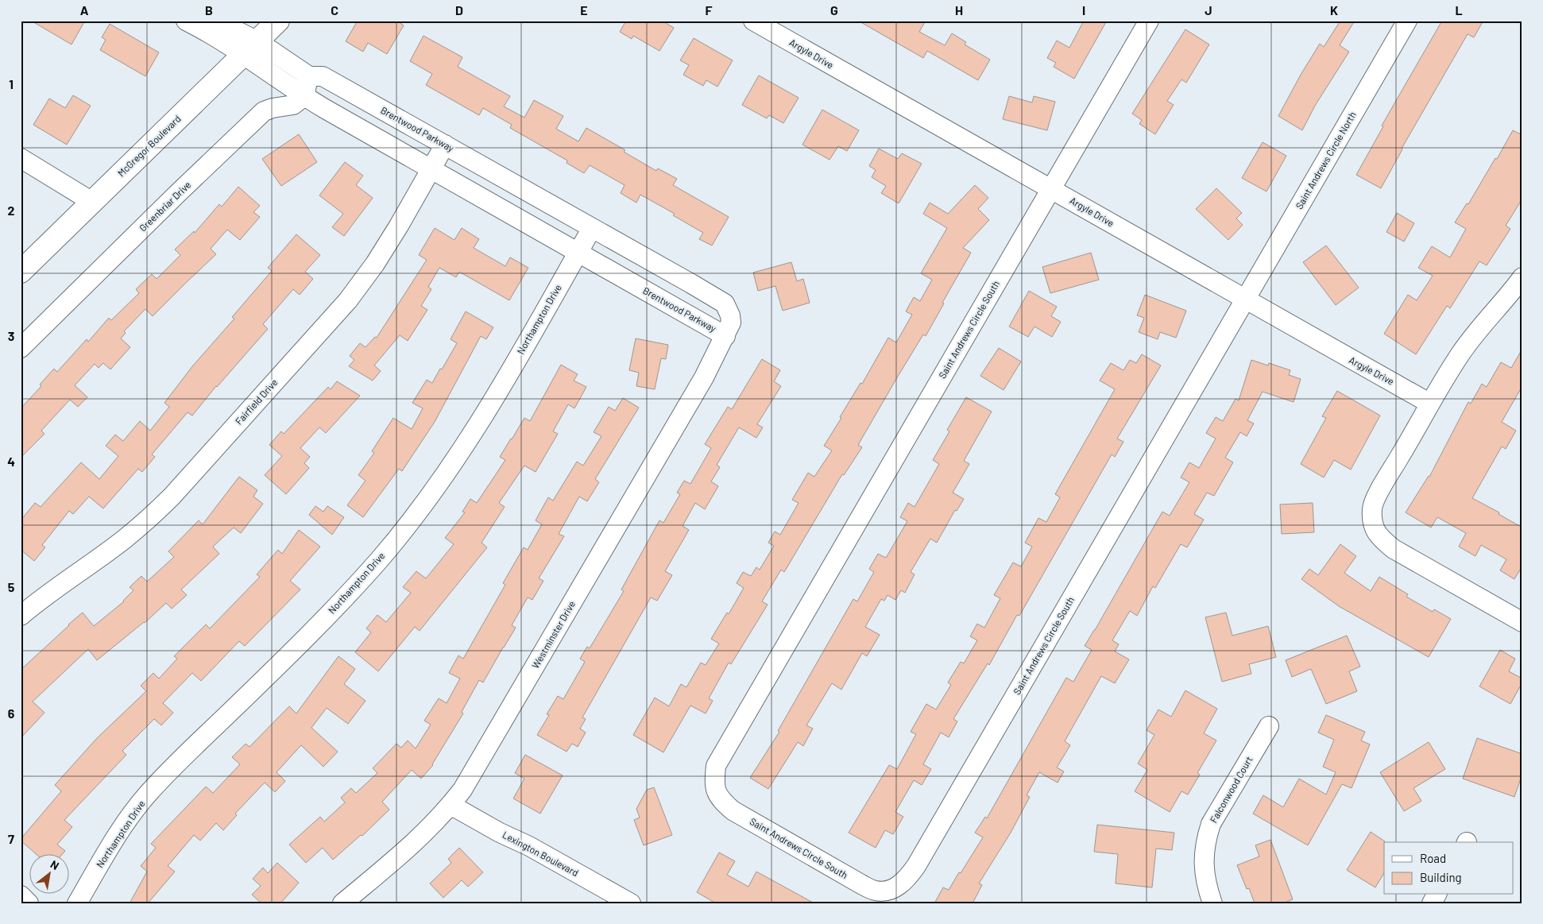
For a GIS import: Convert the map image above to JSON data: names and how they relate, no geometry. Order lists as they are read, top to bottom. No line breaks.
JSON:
{"streets":{"main road":["McGregor Boulevard"],"street":["Argyle Drive","Brentwood Parkway","Saint Andrews Circle North","Greenbriar Drive","Northampton Drive","Saint Andrews Circle South","Fairfield Drive","Westminster Drive","Falconwood Court","Lexington Boulevard"]},"crossings":[["Argyle Drive","Saint Andrews Circle North"],["Argyle Drive","Saint Andrews Circle South"],["Brentwood Parkway","McGregor Boulevard"],["Brentwood Parkway","Greenbriar Drive"],["Brentwood Parkway","Northampton Drive"],["Brentwood Parkway","Fairfield Drive"],["Brentwood Parkway","Westminster Drive"],["Saint Andrews Circle North","Saint Andrews Circle South"],["Westminster Drive","Lexington Boulevard"]],"legend":["Road","Building"],"north":"top right","grid":{"columns":["A","B","C","D","E","F","G","H","I","J","K","L"],"rows":["1","2","3","4","5","6","7"]}}
